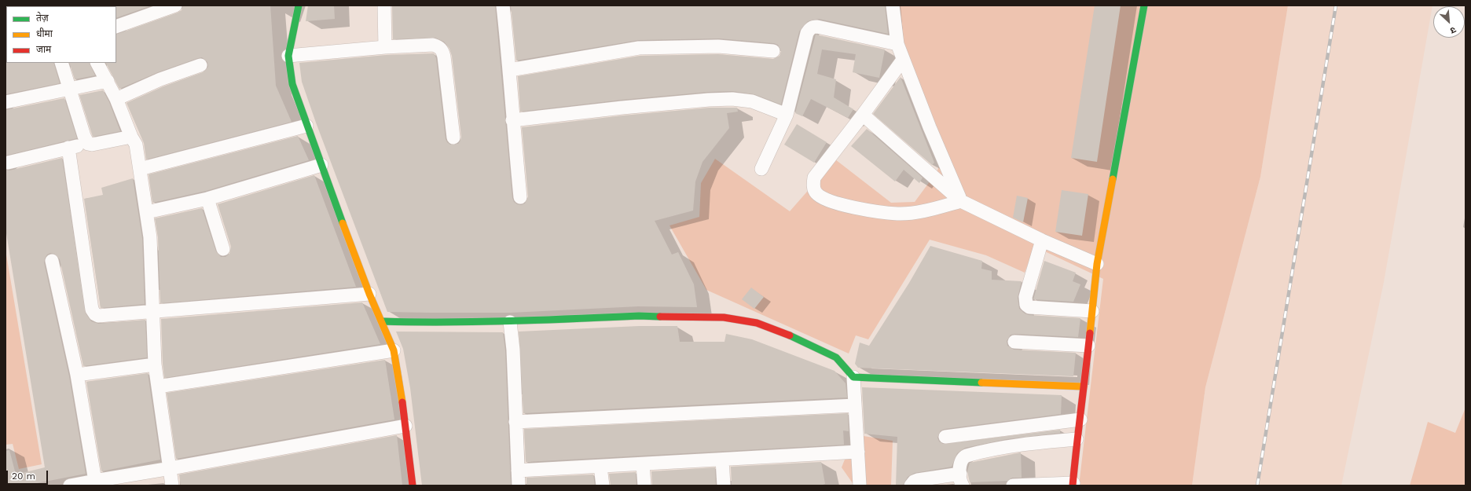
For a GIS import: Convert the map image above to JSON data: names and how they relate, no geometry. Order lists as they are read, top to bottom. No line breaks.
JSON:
{"legend":["तेज़","धीमा","जाम"],"scale_bar":"20 m","north":"bottom right"}
